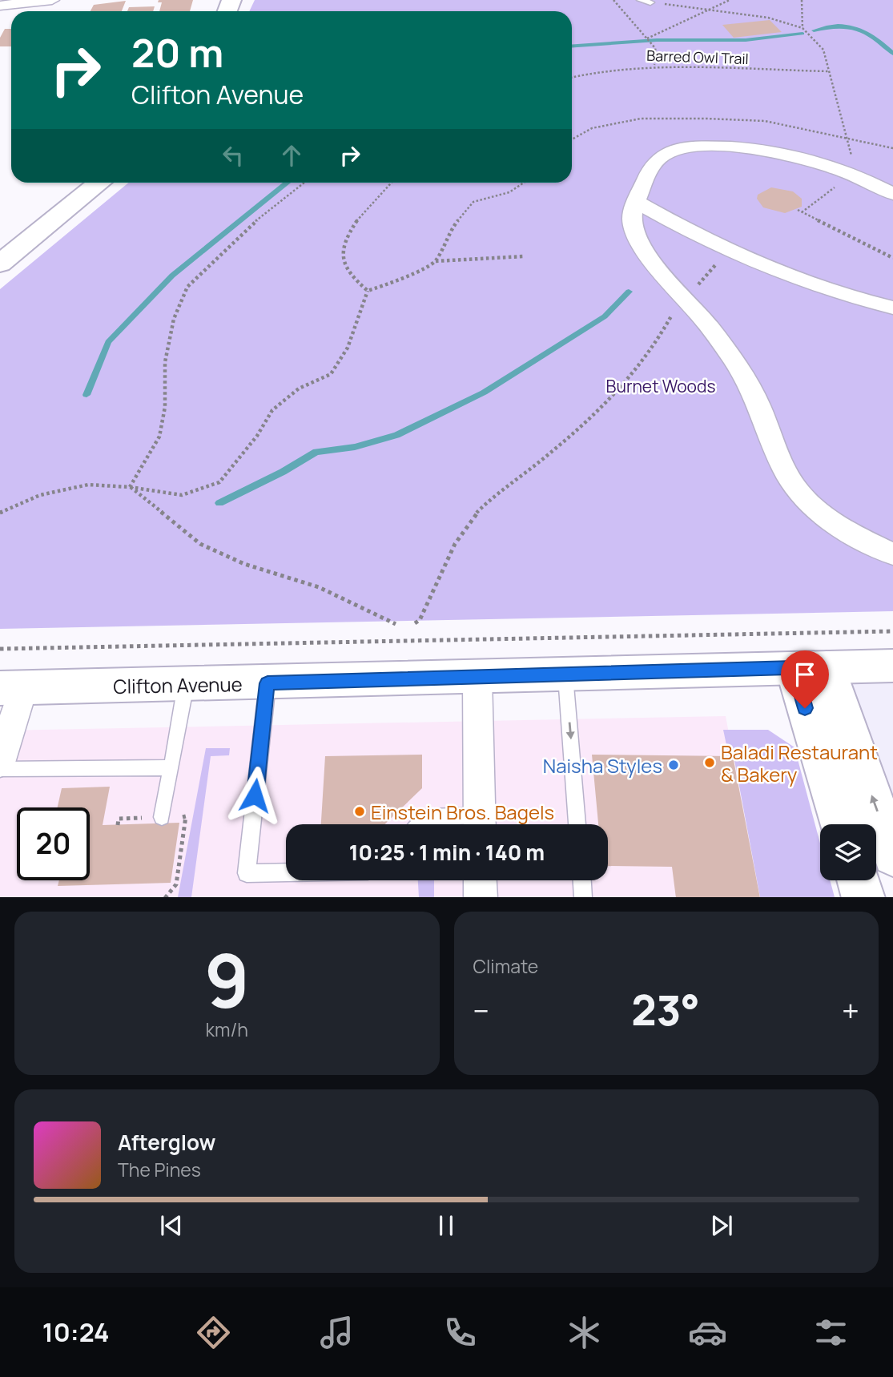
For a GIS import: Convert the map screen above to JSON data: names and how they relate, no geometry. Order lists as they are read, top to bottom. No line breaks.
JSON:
{"streets":{"main road":["Clifton Avenue"],"path":["Barred Owl Trail"]},"parks":["Burnet Woods"],"places":["Baladi Restaurant & Bakery","Naisha Styles","Einstein Bros. Bagels"],"page":{"turn":["20 m","Clifton Avenue"],"limit":"20","trip":"10:25 · 1 min · 140 m","tile":[["9","km/h"],"Climate"],"heat":["−","23°","+"],"song":["Afterglow","The Pines"],"tabs":"10:24"}}
